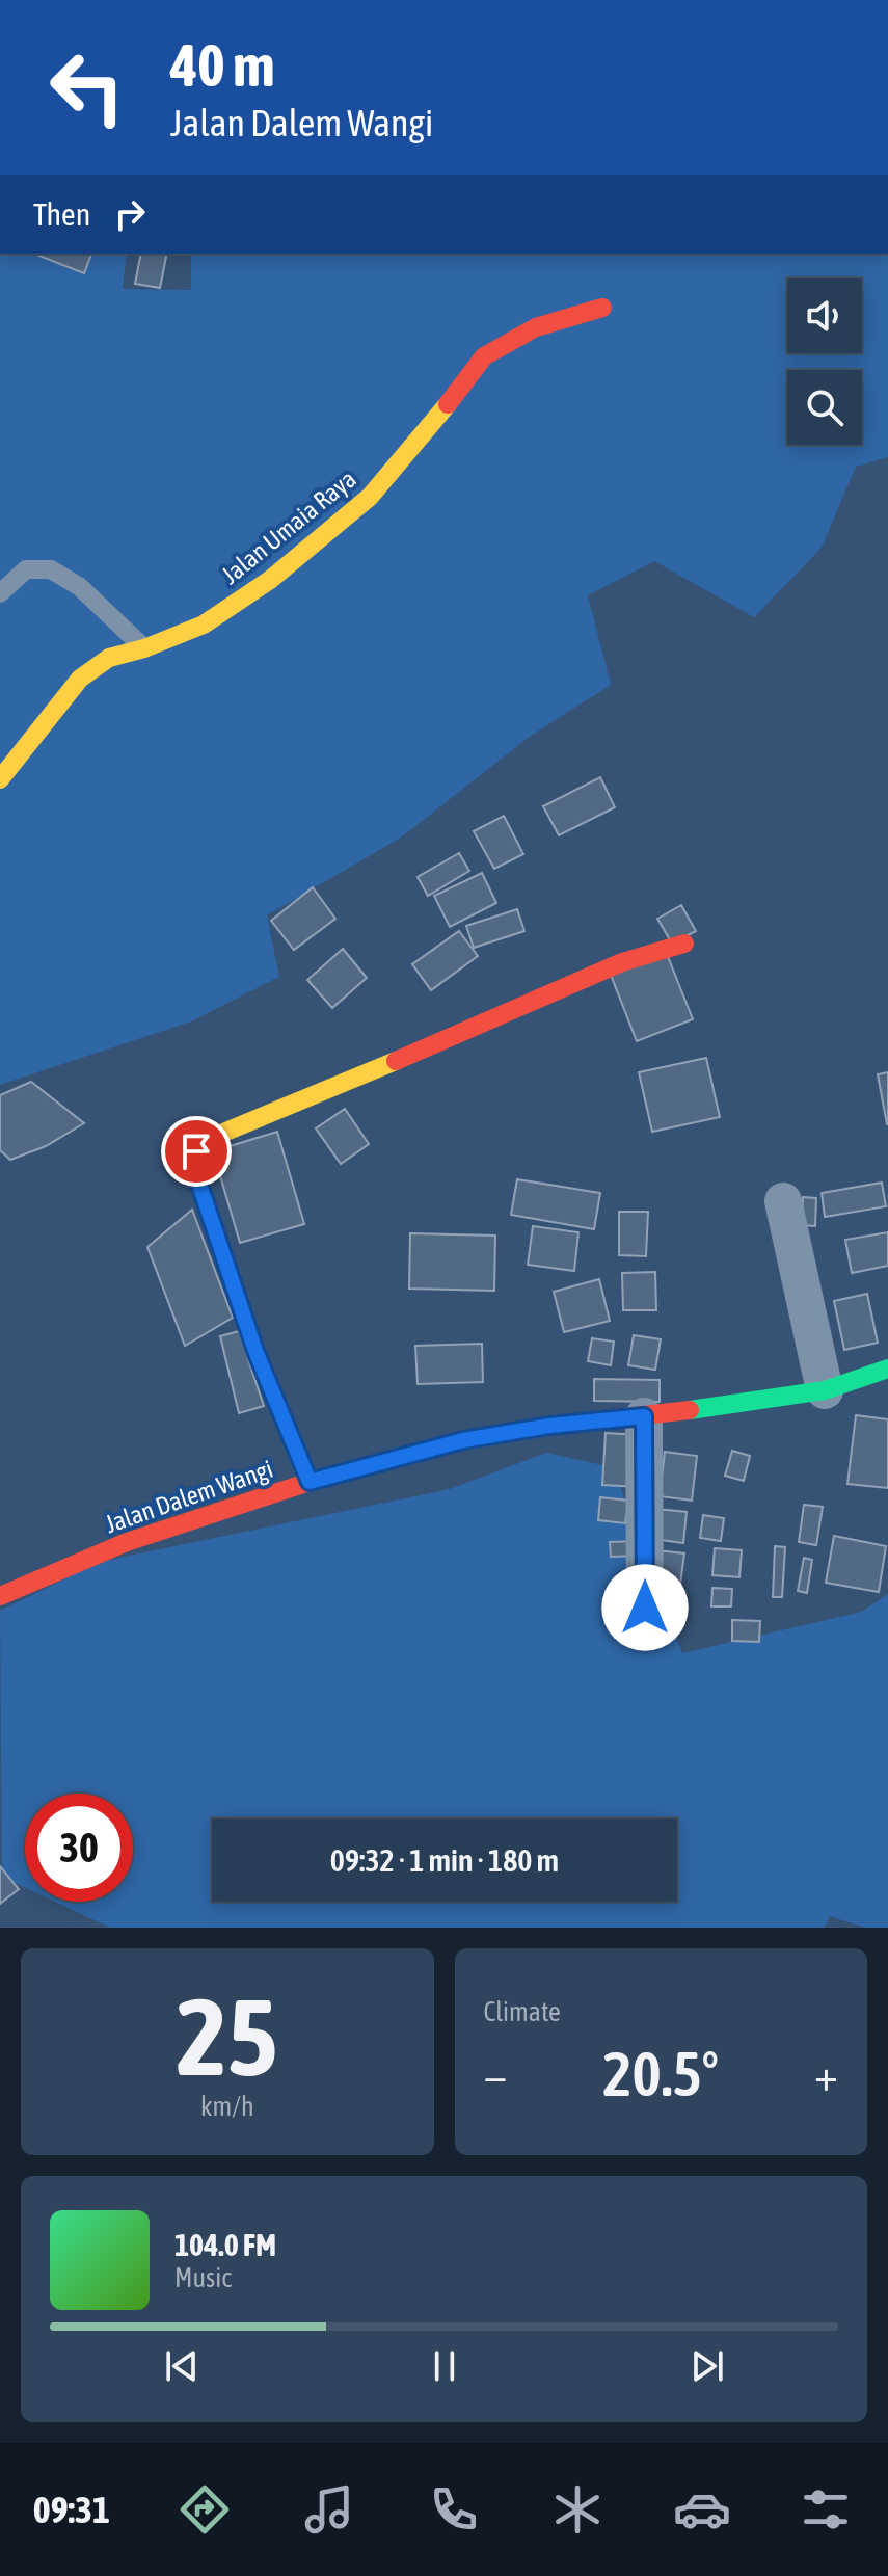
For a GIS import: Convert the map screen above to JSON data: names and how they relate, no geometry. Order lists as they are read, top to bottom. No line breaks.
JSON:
{"streets":{"street":["Jalan Umaia Raya","Jalan Dalem Wangi"]},"page":{"turn":["40 m","Jalan Dalem Wangi"],"then":"Then","limit":"30","trip":"09:32 · 1 min · 180 m","tile":[["25","km/h"],"Climate"],"heat":["−","20.5°","+"],"song":["104.0 FM","Music"],"tabs":"09:31"}}
